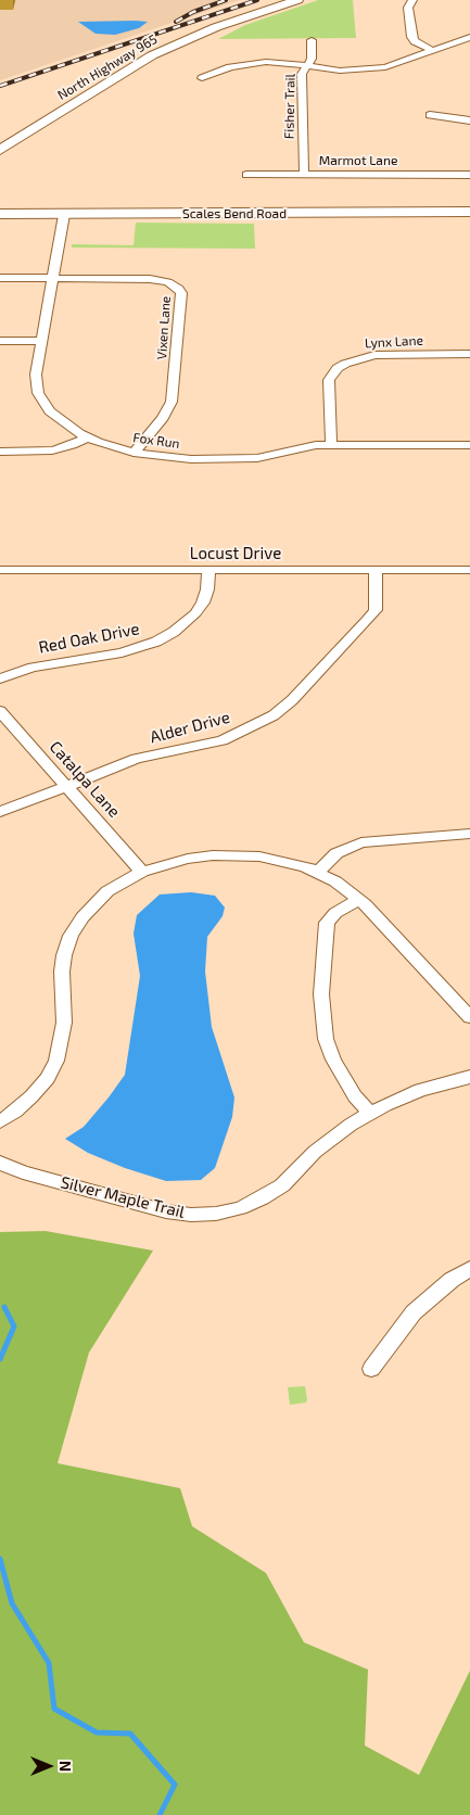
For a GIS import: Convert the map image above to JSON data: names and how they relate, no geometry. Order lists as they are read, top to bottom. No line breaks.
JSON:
{"streets":{"street":["North Highway 965","Fisher Trail","Marmot Lane","Scales Bend Road","Vixen Lane","Lynx Lane","Fox Run","Locust Drive","Red Oak Drive","Alder Drive","Catalpa Lane","Silver Maple Trail"]},"crossings":[["Fisher Trail","Marmot Lane"],["Scales Bend Road","Fox Run"],["Vixen Lane","Fox Run"],["Lynx Lane","Fox Run"],["Locust Drive","Red Oak Drive"],["Locust Drive","Alder Drive"],["Alder Drive","Catalpa Lane"]],"north":"right"}
